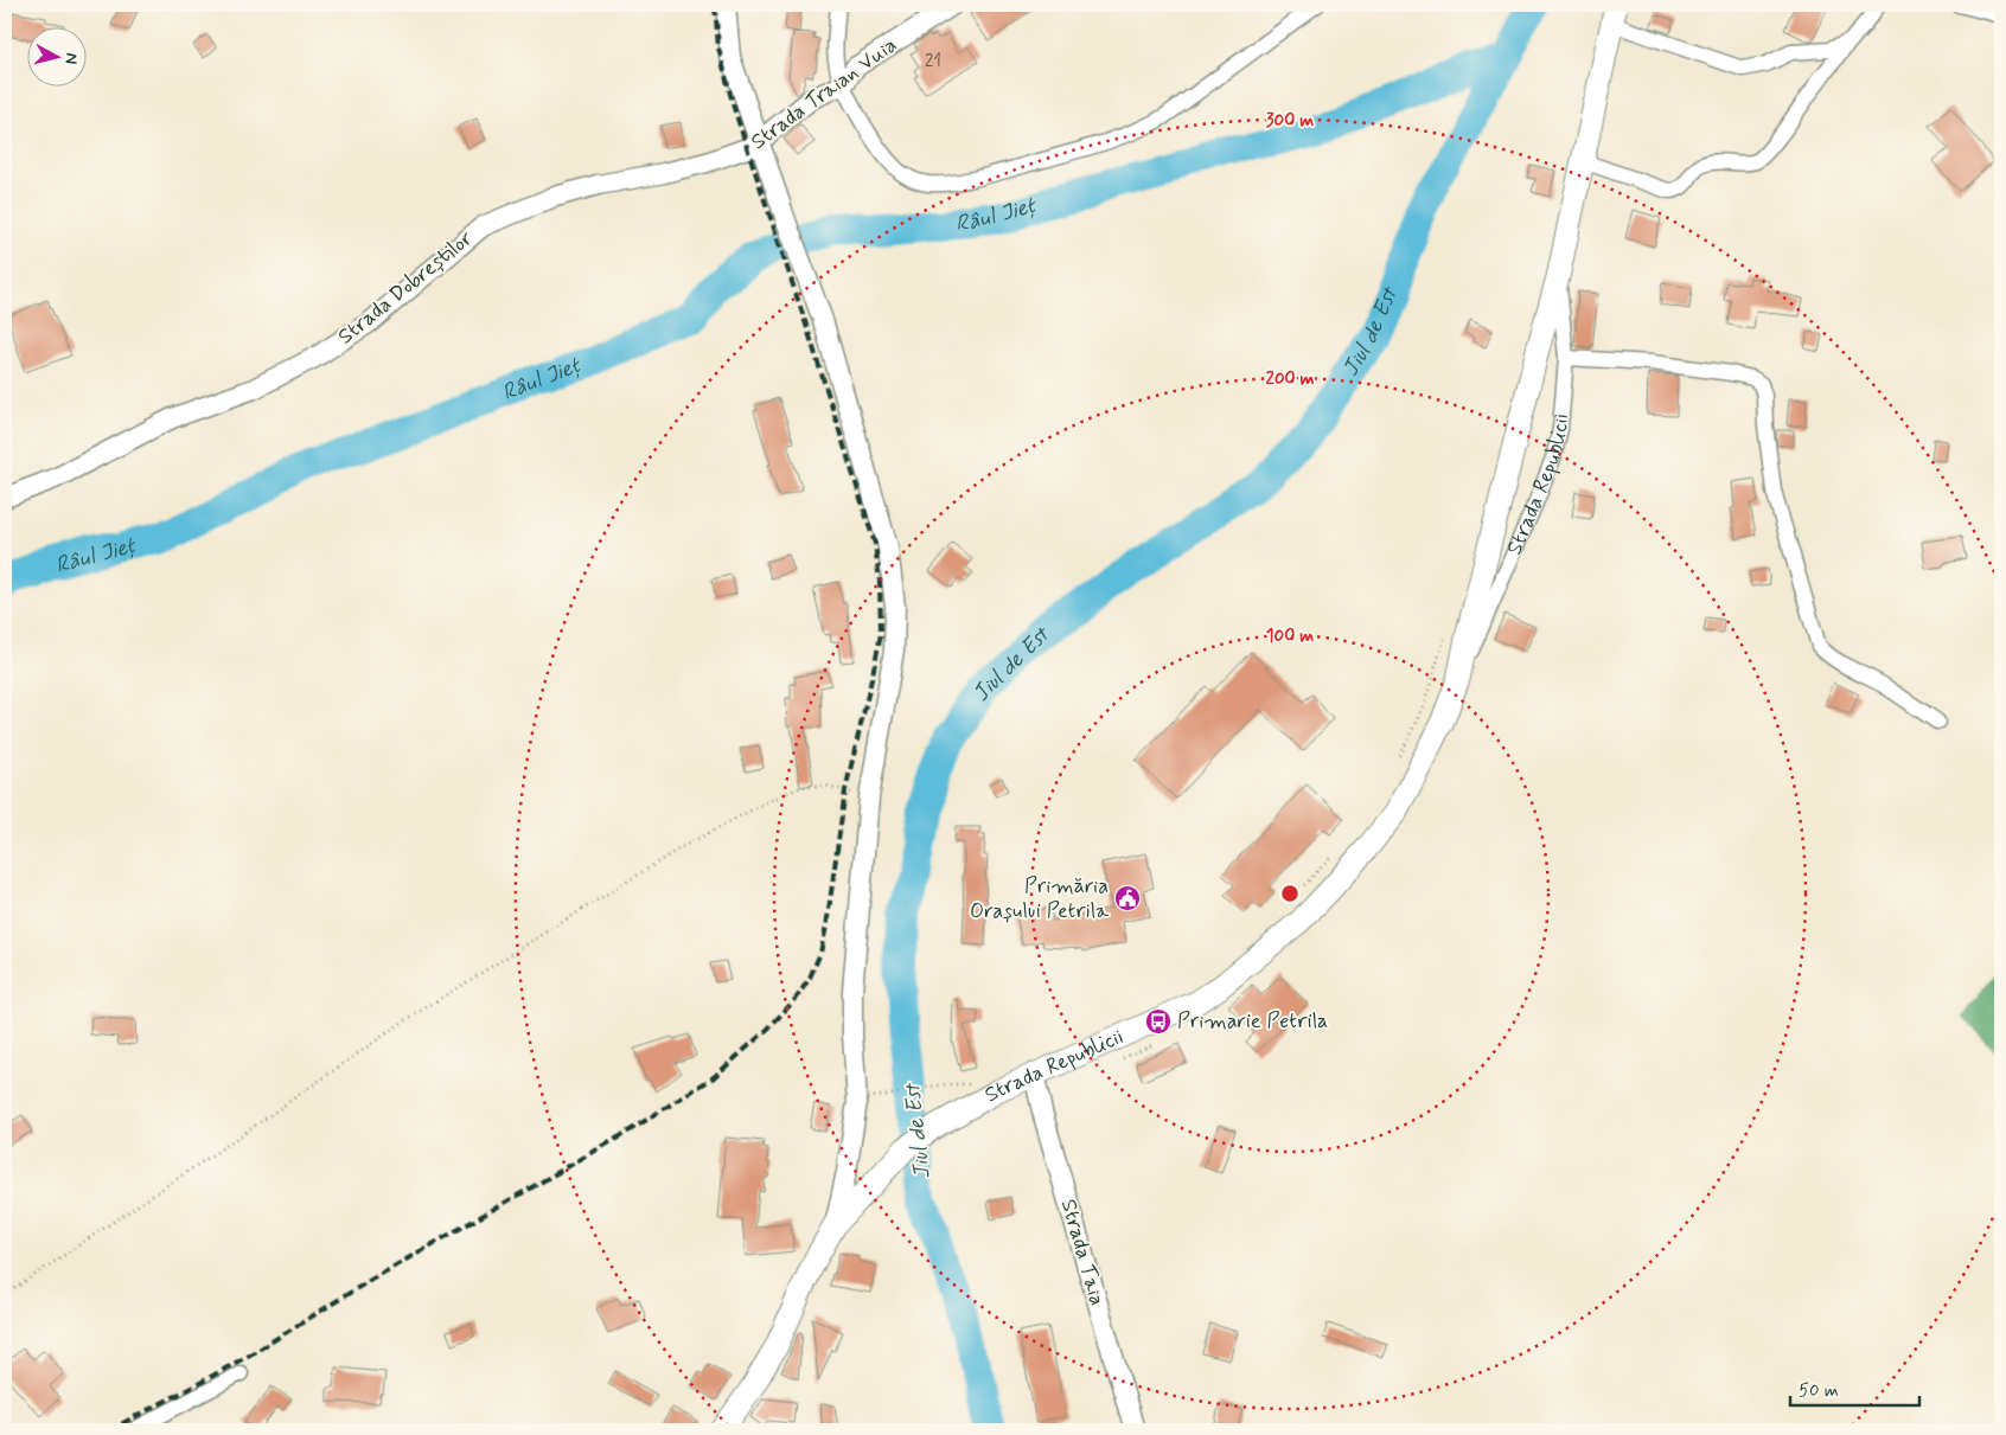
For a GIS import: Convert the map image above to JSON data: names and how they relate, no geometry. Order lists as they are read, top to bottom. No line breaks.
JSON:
{"streets":{"main road":["Strada Republicii"],"street":["Strada Traian Vuia","Strada Dobreștilor","Strada Taia"]},"crossings":[["Strada Traian Vuia","Strada Dobreștilor"],["Strada Republicii","Strada Taia"]],"water":["Râul Jieț","Jiul de Est"],"places":{"public building":["Primăria Orașului Petrila"],"bus stop":["Primarie Petrila"]},"house_numbers":["21"],"scale_bar":"50 m","north":"right","rings":["300 m","200 m","100 m"]}
